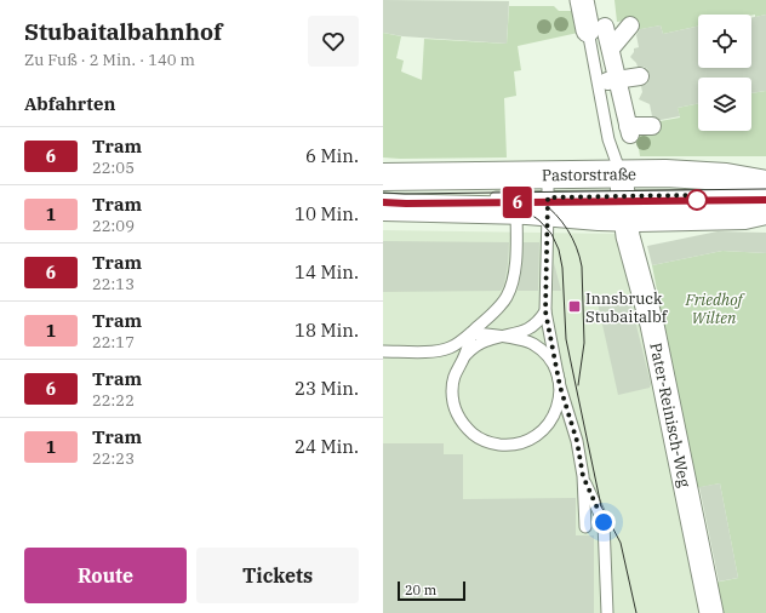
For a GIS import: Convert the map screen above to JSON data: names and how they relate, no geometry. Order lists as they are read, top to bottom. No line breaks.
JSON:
{"streets":{"street":["Pastorstraße","Pater-Reinisch-Weg"]},"crossings":[["Pastorstraße","Pater-Reinisch-Weg"]],"parks":["Friedhof Wilten"],"places":{"transit":["Innsbruck Stubaitalbf"]},"lines":["tram line 6"],"scale_bar":"20 m","page":{"heading":[["Stubaitalbahnhof","Zu Fuß · 2 Min. · 140 m"],"Abfahrten"],"on_map":"6","list":[{"mark":"6","name":"Tram","note":"22:05","value":"6 Min."},{"mark":"1","name":"Tram","note":"22:09","value":"10 Min."},{"mark":"6","name":"Tram","note":"22:13","value":"14 Min."},{"mark":"1","name":"Tram","note":"22:17","value":"18 Min."},{"mark":"6","name":"Tram","note":"22:22","value":"23 Min."},{"mark":"1","name":"Tram","note":"22:23","value":"24 Min."}],"buttons":["Route","Tickets"],"scale":"20 m"}}
